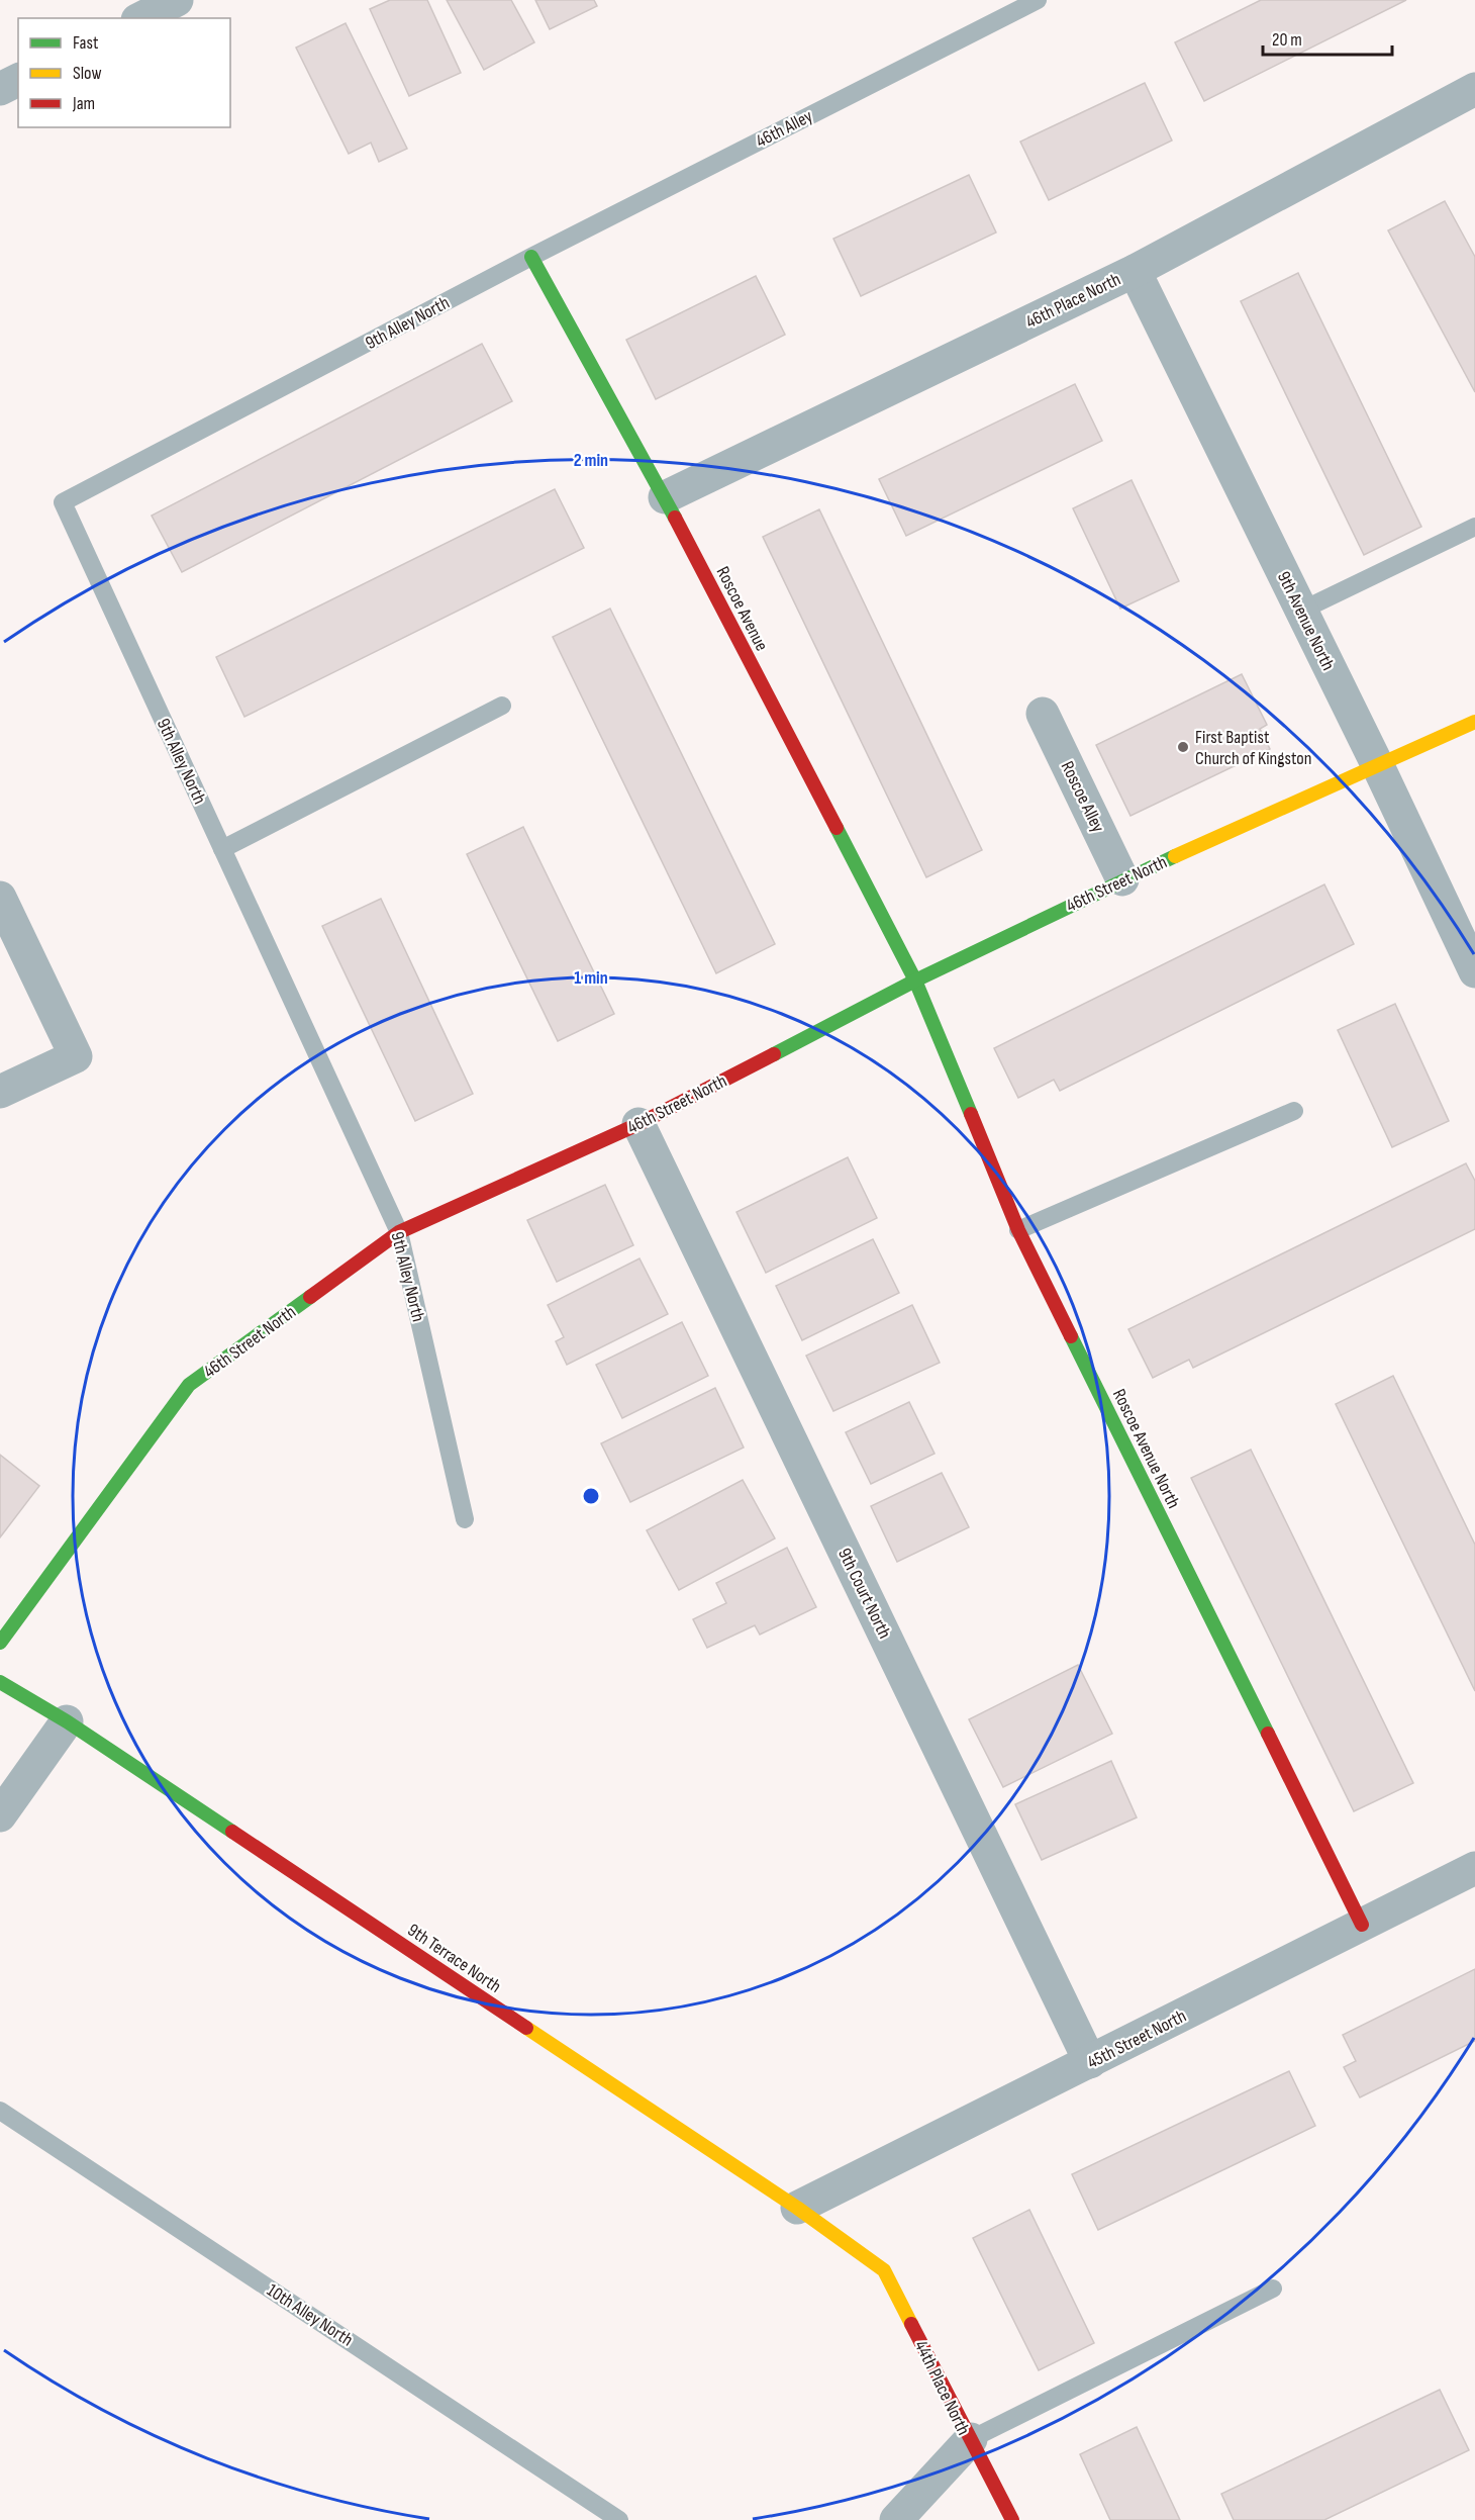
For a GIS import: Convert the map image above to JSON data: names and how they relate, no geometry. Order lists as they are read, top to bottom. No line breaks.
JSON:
{"streets":{"street":["46th Place North","Roscoe Avenue","9th Avenue North","Roscoe Alley","46th Street North","Roscoe Avenue North","9th Court North","9th Terrace North","45th Street North","44th Place North"],"lane":["46th Alley","9th Alley North","10th Alley North"]},"crossings":[["46th Alley","9th Alley North"],["46th Alley","Roscoe Avenue"],["46th Place North","Roscoe Avenue"],["46th Place North","9th Avenue North"],["9th Alley North","Roscoe Avenue"],["9th Alley North","46th Street North"],["Roscoe Avenue","46th Street North"],["Roscoe Avenue","Roscoe Avenue North"],["9th Avenue North","46th Street North"],["Roscoe Alley","46th Street North"],["46th Street North","Roscoe Avenue North"],["46th Street North","9th Court North"],["Roscoe Avenue North","45th Street North"],["9th Court North","45th Street North"],["9th Terrace North","45th Street North"],["9th Terrace North","44th Place North"]],"places":["First Baptist Church of Kingston"],"legend":["Fast","Slow","Jam"],"scale_bar":"20 m","rings":["2 min","1 min"]}
